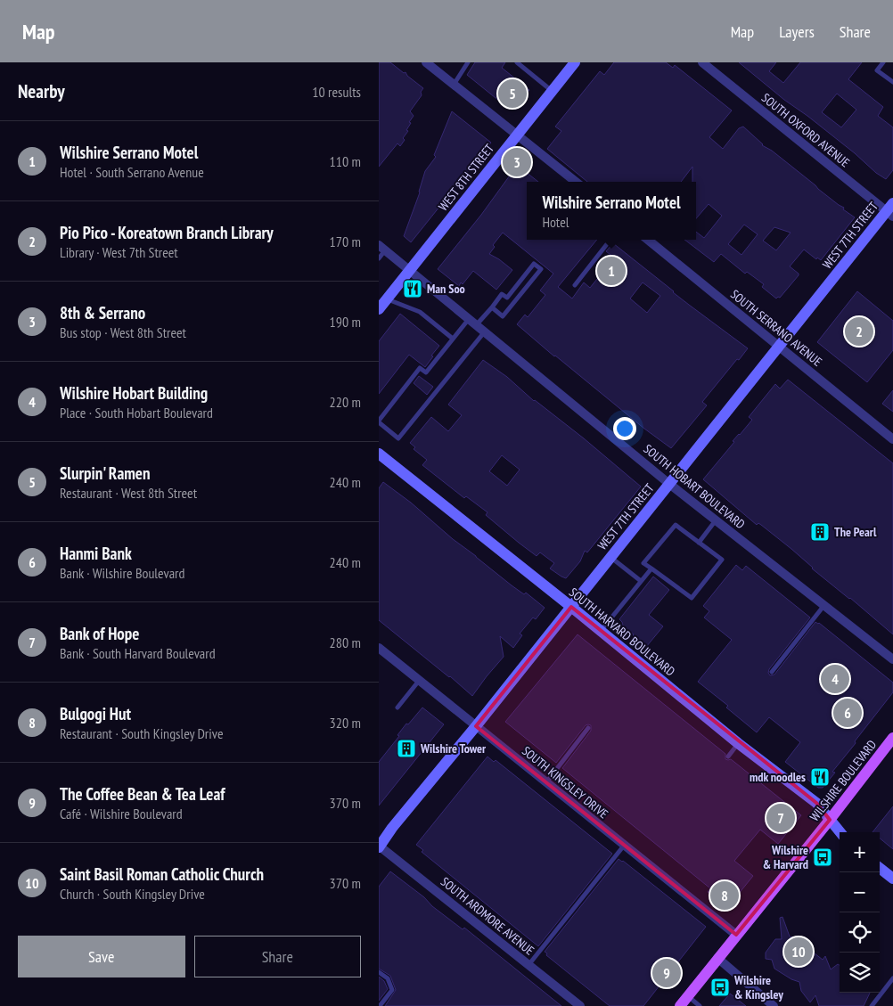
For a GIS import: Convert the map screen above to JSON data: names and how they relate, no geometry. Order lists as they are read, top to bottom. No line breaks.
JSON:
{"streets":{"main road":["WILSHIRE BOULEVARD"],"street":["SOUTH OXFORD AVENUE","WEST 8TH STREET","WEST 7TH STREET","SOUTH SERRANO AVENUE","SOUTH HOBART BOULEVARD","SOUTH HARVARD BOULEVARD","SOUTH KINGSLEY DRIVE","SOUTH ARDMORE AVENUE"]},"crossings":[["SOUTH OXFORD AVENUE","WEST 7TH STREET"],["WEST 8TH STREET","SOUTH HOBART BOULEVARD"],["WEST 7TH STREET","SOUTH SERRANO AVENUE"],["WEST 7TH STREET","SOUTH HOBART BOULEVARD"],["WEST 7TH STREET","SOUTH HARVARD BOULEVARD"],["WEST 7TH STREET","SOUTH KINGSLEY DRIVE"],["WEST 7TH STREET","SOUTH ARDMORE AVENUE"],["SOUTH HARVARD BOULEVARD","WILSHIRE BOULEVARD"],["WILSHIRE BOULEVARD","SOUTH KINGSLEY DRIVE"]],"places":{"restaurant":["Man Soo","mdk noodles"],"building":["The Pearl","Wilshire Tower"],"bus stop":["Wilshire & Harvard","Wilshire & Kingsley"]},"page":{"header":"Map","nav":["Map","Layers","Share"],"heading":["Nearby","10 results"],"pins":["5","3","1","2","4","6","7","8","10","9"],"list":[{"mark":"1","name":"Wilshire Serrano Motel","note":"Hotel · South Serrano Avenue","value":"110 m"},{"mark":"2","name":"Pio Pico - Koreatown Branch Library","note":"Library · West 7th Street","value":"170 m"},{"mark":"3","name":"8th & Serrano","note":"Bus stop · West 8th Street","value":"190 m"},{"mark":"4","name":"Wilshire Hobart Building","note":"Place · South Hobart Boulevard","value":"220 m"},{"mark":"5","name":"Slurpin' Ramen","note":"Restaurant · West 8th Street","value":"240 m"},{"mark":"6","name":"Hanmi Bank","note":"Bank · Wilshire Boulevard","value":"240 m"},{"mark":"7","name":"Bank of Hope","note":"Bank · South Harvard Boulevard","value":"280 m"},{"mark":"8","name":"Bulgogi Hut","note":"Restaurant · South Kingsley Drive","value":"320 m"},{"mark":"9","name":"The Coffee Bean & Tea Leaf","note":"Café · Wilshire Boulevard","value":"370 m"},{"mark":"10","name":"Saint Basil Roman Catholic Church","note":"Church · South Kingsley Drive","value":"370 m"}],"popup":["Wilshire Serrano Motel","Hotel"],"map_buttons":["+","−"],"buttons":["Save","Share"]}}
